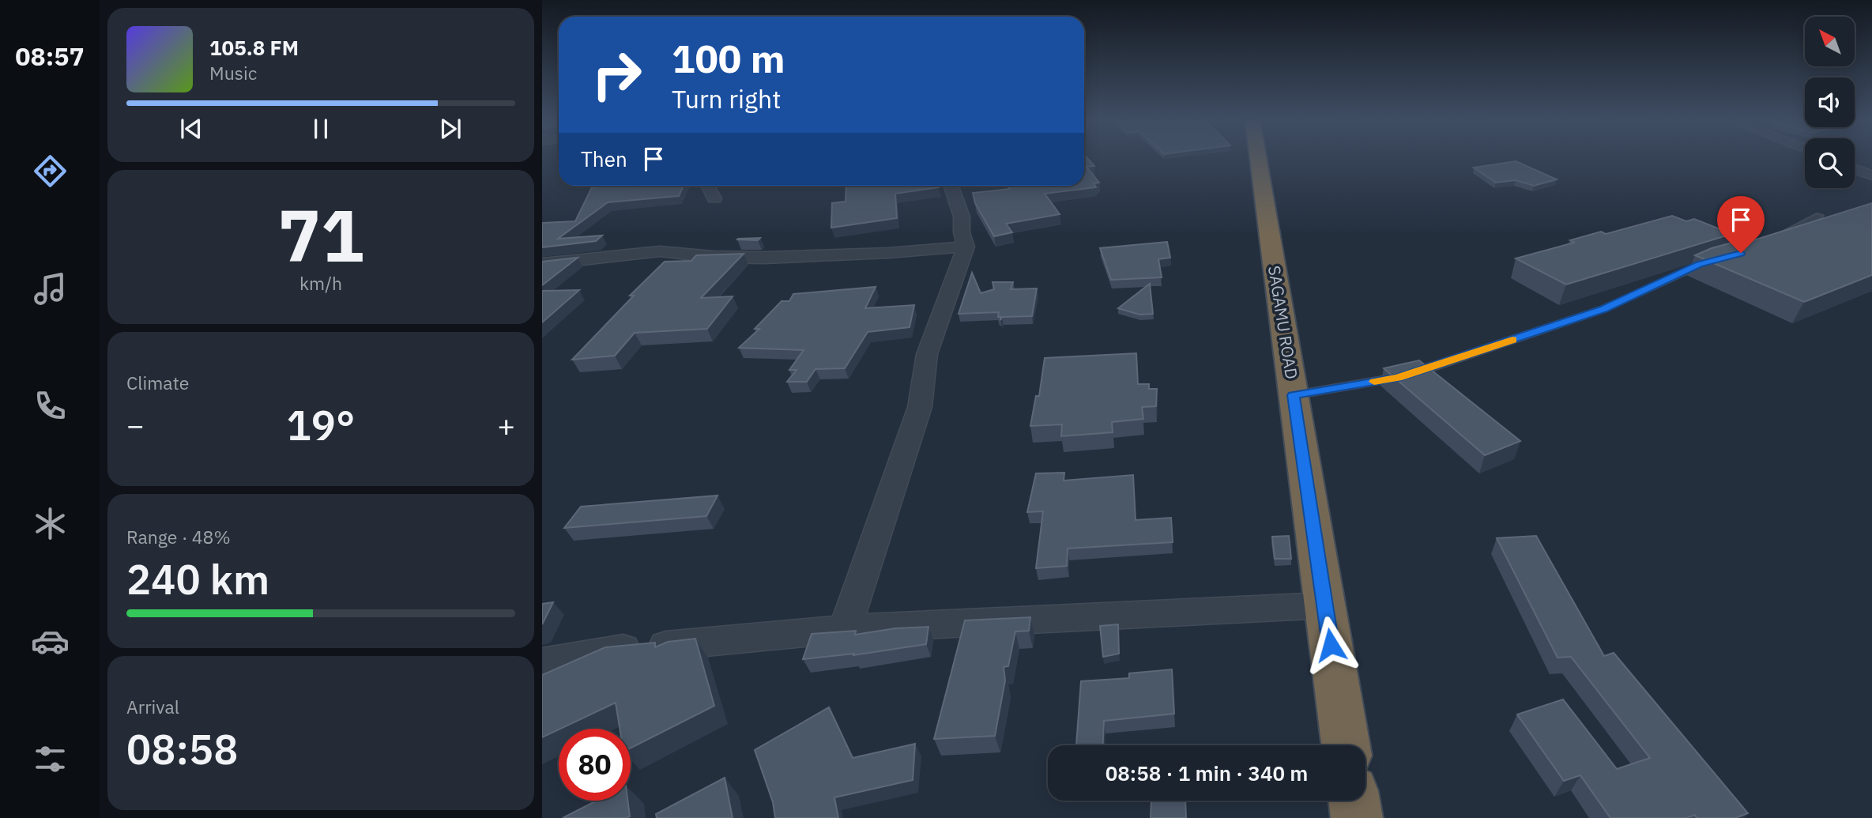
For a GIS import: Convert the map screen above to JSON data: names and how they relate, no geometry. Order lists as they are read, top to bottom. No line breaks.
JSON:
{"streets":{"highway":["SAGAMU ROAD"]},"north":"top left","page":{"tabs":"08:57","turn":["100 m","Turn right"],"song":["105.8 FM","Music"],"then":"Then","tile":[["71","km/h"],"Climate",["Range · 48%","240 km"],["Arrival","08:58"]],"heat":["−","19°","+"],"limit":"80","trip":"08:58 · 1 min · 340 m"}}
